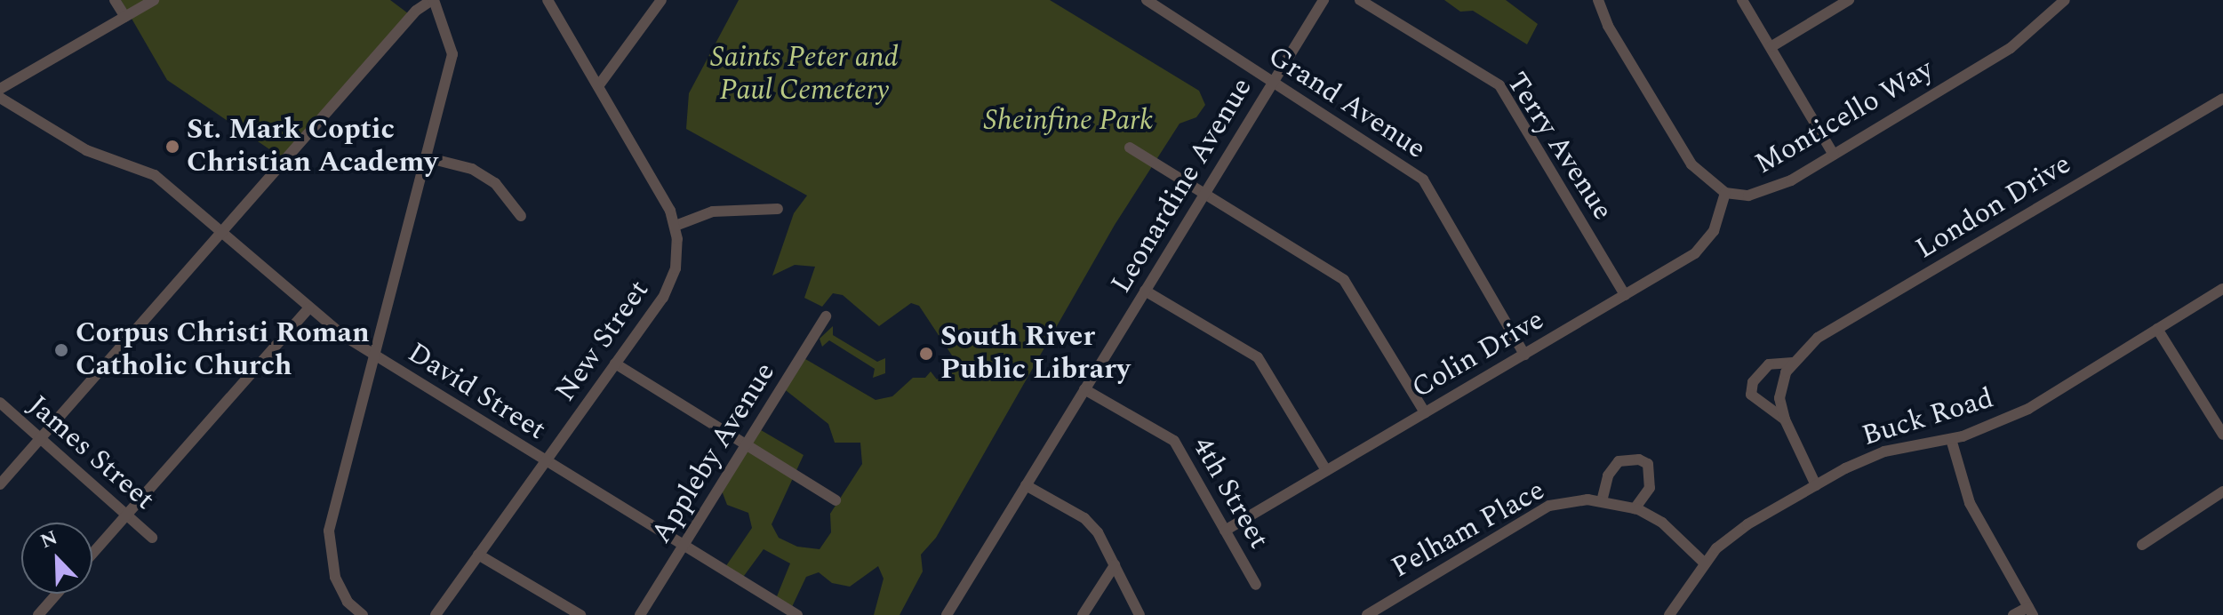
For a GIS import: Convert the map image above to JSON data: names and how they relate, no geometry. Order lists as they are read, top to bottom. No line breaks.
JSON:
{"streets":{"street":["Grand Avenue","Monticello Way","Terry Avenue","Leonardine Avenue","London Drive","New Street","Colin Drive","David Street","Buck Road","James Street","Appleby Avenue","4th Street","Pelham Place"]},"crossings":[["Grand Avenue","Leonardine Avenue"],["Grand Avenue","Colin Drive"],["Monticello Way","Colin Drive"],["Terry Avenue","Colin Drive"],["Leonardine Avenue","4th Street"],["London Drive","Buck Road"],["New Street","David Street"],["Colin Drive","4th Street"],["David Street","Appleby Avenue"],["Buck Road","Pelham Place"]],"parks":["Saints Peter and Paul Cemetery","Sheinfine Park"],"places":["St. Mark Coptic Christian Academy","Corpus Christi Roman Catholic Church","South River Public Library"],"north":"top left"}
